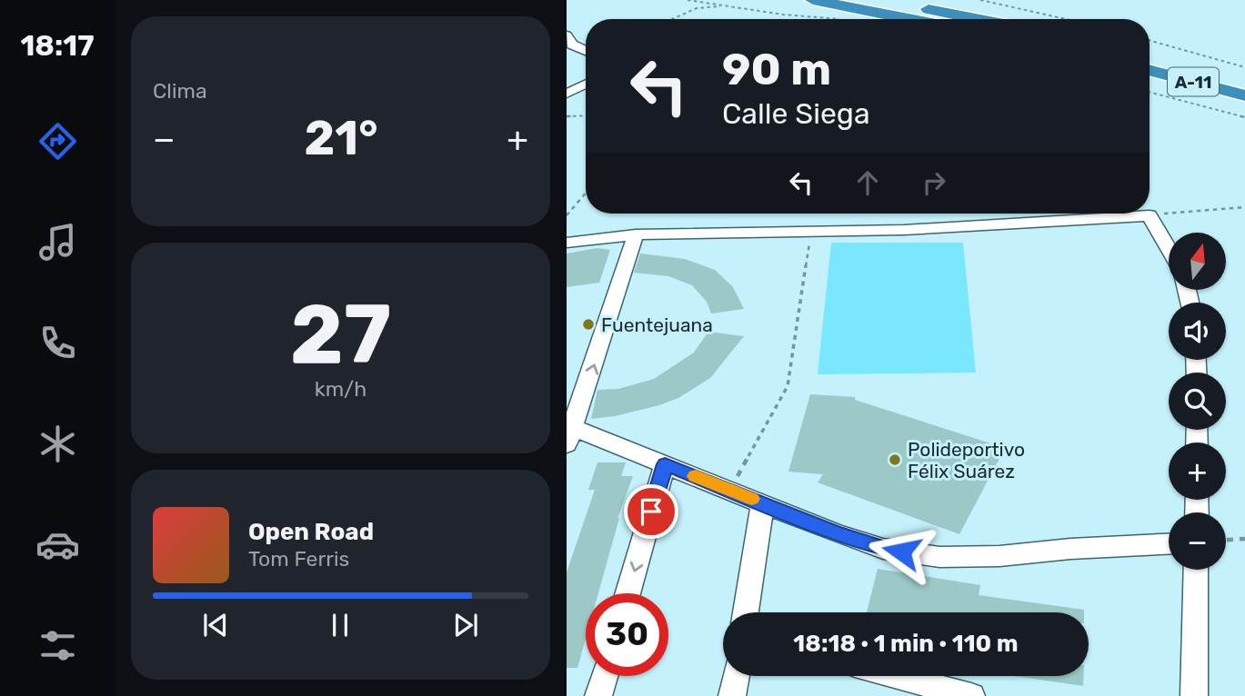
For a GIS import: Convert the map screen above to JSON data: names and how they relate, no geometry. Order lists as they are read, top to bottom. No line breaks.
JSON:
{"streets":{"highway":["A-11"]},"places":["Fuentejuana","Polideportivo Félix Suárez"],"north":"top","page":{"tabs":"18:17","tile":["Clima",["27","km/h"]],"turn":["90 m","Calle Siega"],"heat":["−","21°","+"],"map_buttons":["+","−"],"song":["Open Road","Tom Ferris"],"limit":"30","trip":"18:18 · 1 min · 110 m"}}
